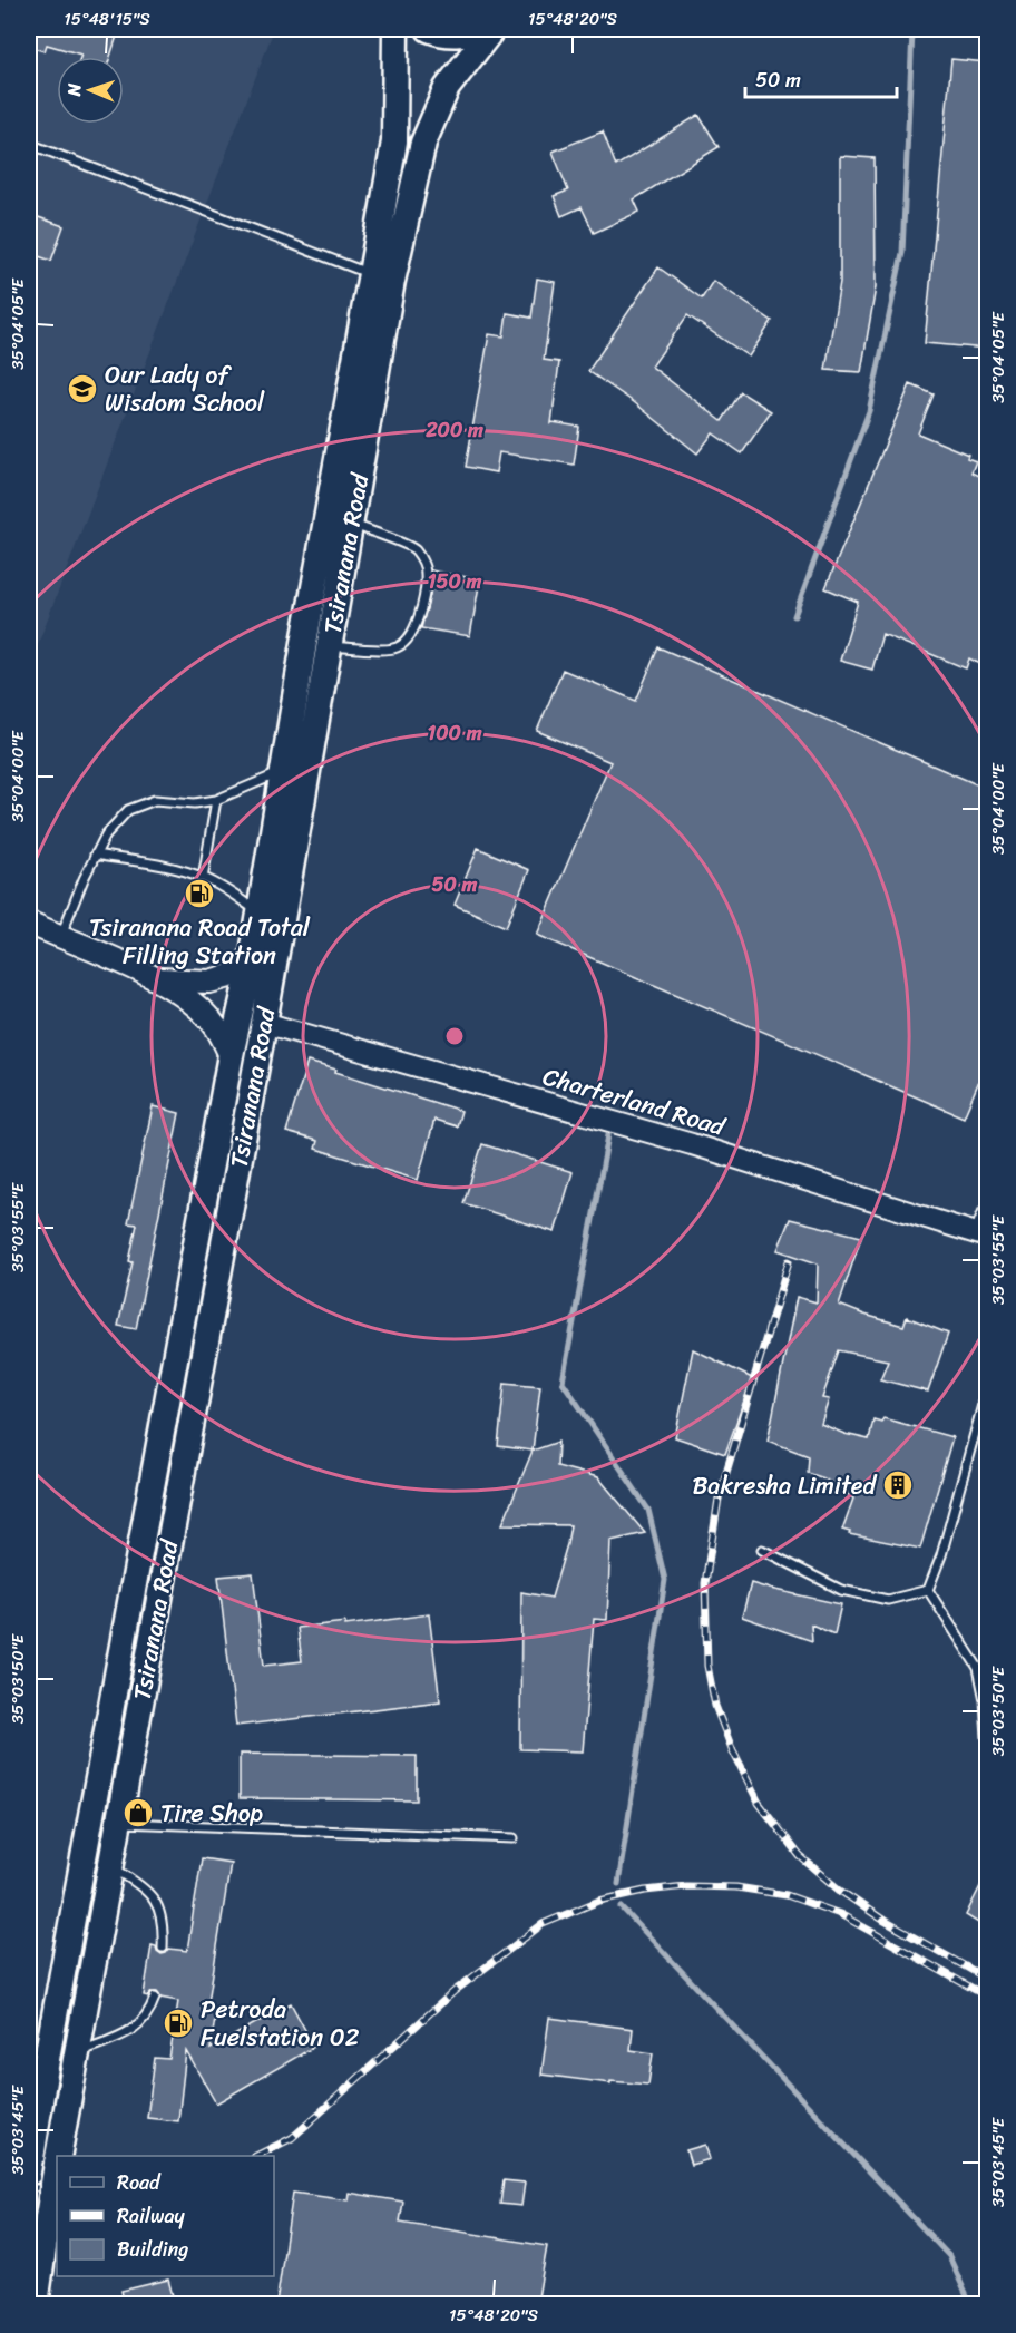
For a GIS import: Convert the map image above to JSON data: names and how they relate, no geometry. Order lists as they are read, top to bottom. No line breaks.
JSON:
{"streets":{"highway":["Tsiranana Road"],"street":["Charterland Road"]},"crossings":[["Tsiranana Road","Charterland Road"]],"places":{"school or university":["Our Lady of Wisdom School"],"fuel station":["Tsiranana Road Total Filling Station","Petroda Fuelstation 02"],"building":["Bakresha Limited"],"shop":["Tire Shop"]},"legend":["Road","Railway","Building"],"scale_bar":"50 m","north":"left","coordinates":["15°48'15\"S","15°48'20\"S","35°04'05\"E","35°04'00\"E","35°03'55\"E","35°03'50\"E","35°03'45\"E"],"rings":["200 m","150 m","100 m","50 m"]}
